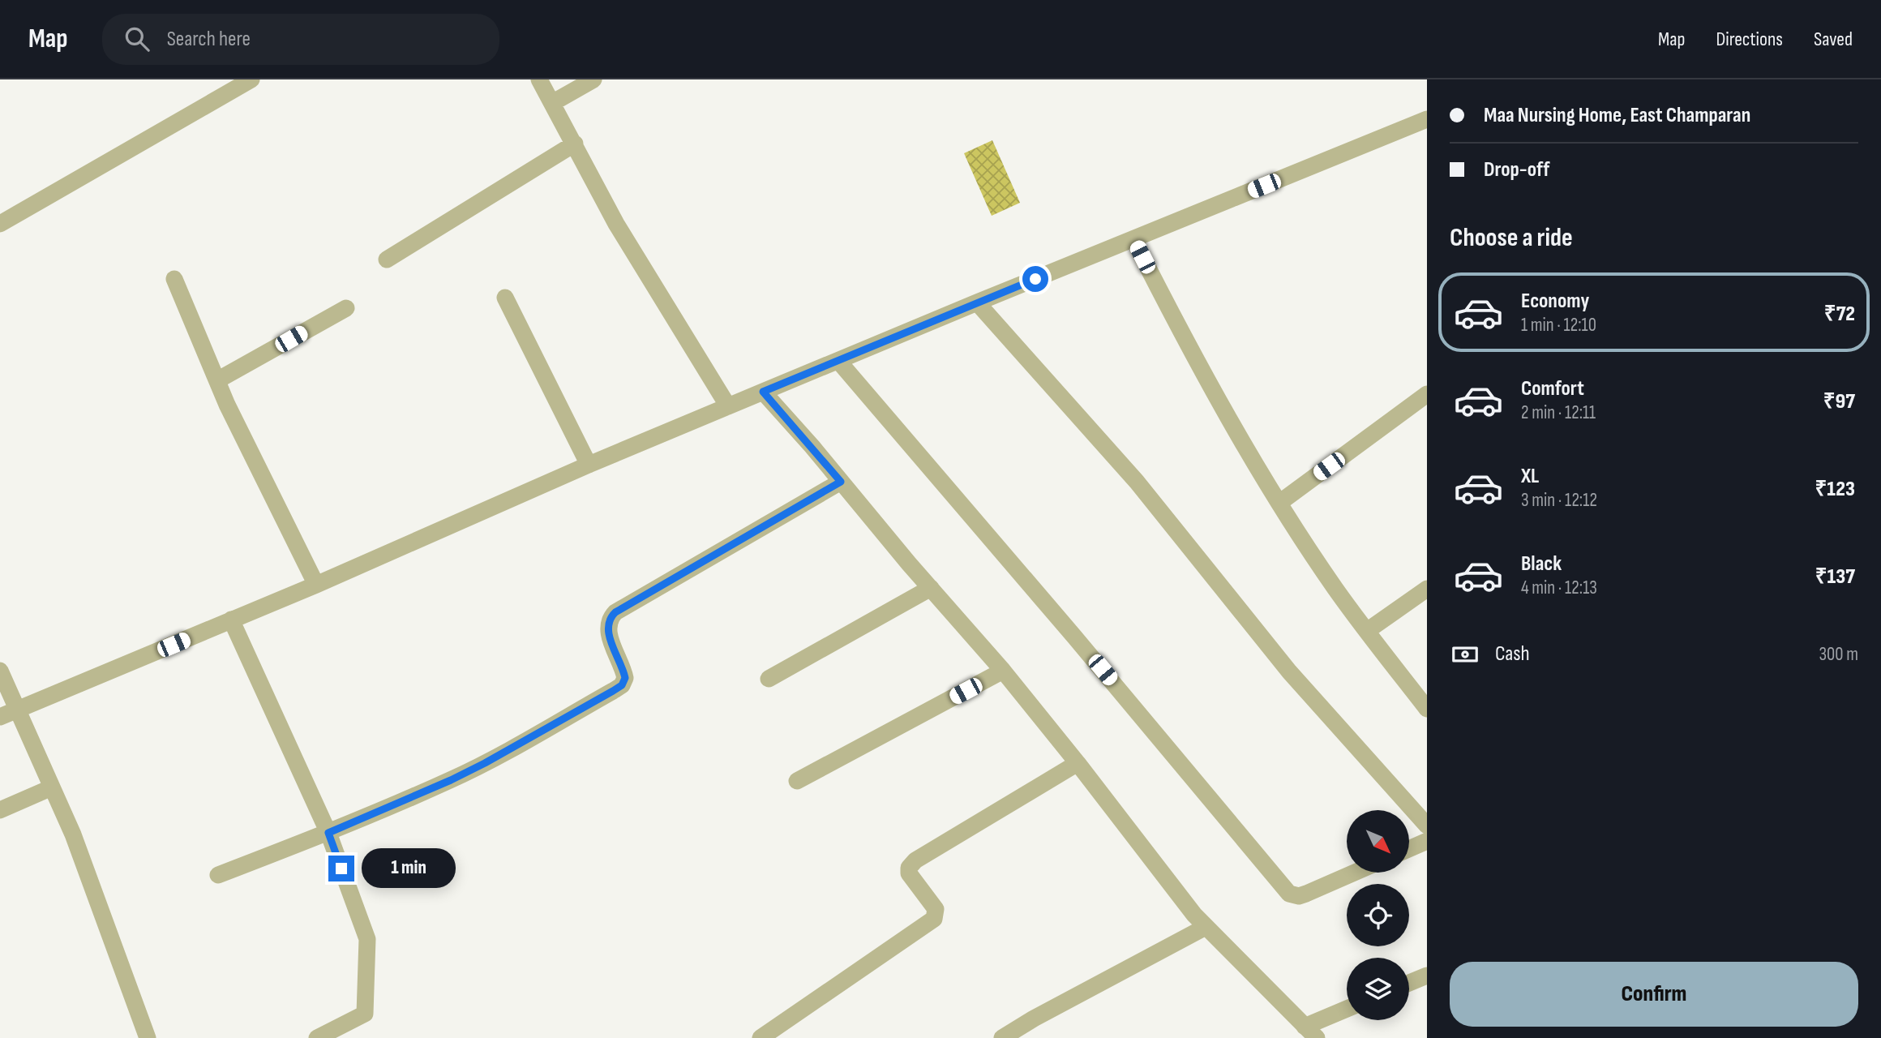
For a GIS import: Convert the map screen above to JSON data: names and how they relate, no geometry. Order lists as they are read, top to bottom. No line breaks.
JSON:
{"north":"bottom right","page":{"header":"Map","search":"Search here","nav":["Map","Directions","Saved"],"banner":["Maa Nursing Home, East Champaran","Drop-off"],"heading":"Choose a ride","list":[{"name":"Economy","note":"1 min · 12:10","value":"₹72"},{"name":"Comfort","note":"2 min · 12:11","value":"₹97"},{"name":"XL","note":"3 min · 12:12","value":"₹123"},{"name":"Black","note":"4 min · 12:13","value":"₹137"}],"pay":["Cash","300 m"],"bubble":"1 min","buttons":"Confirm"}}
